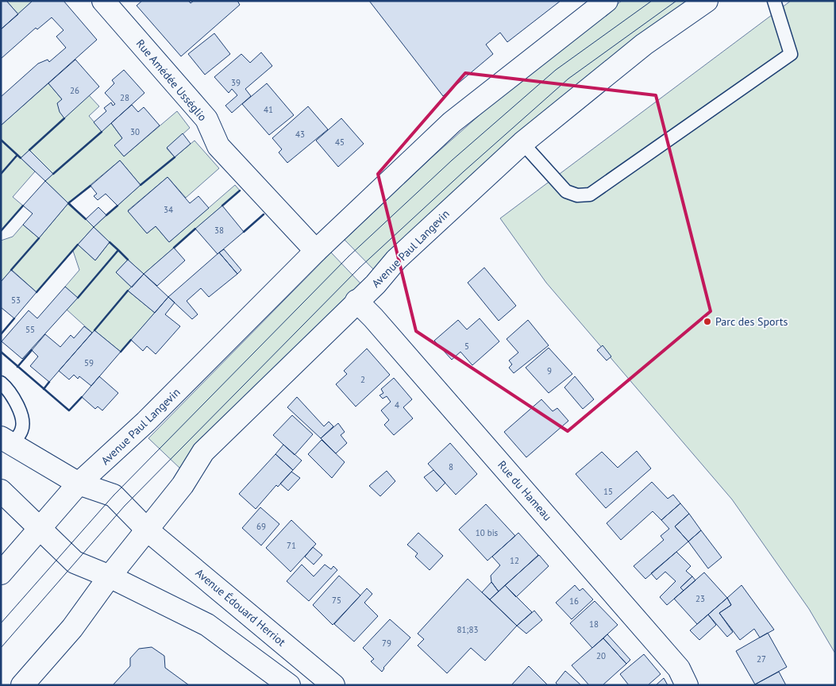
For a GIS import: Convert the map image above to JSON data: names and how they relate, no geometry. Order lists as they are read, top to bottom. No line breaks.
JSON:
{"streets":{"main road":["Rue Amédée Usséglio","Avenue Paul Langevin","Rue du Hameau","Avenue Édouard Herriot"]},"crossings":[["Rue Amédée Usséglio","Avenue Paul Langevin"],["Avenue Paul Langevin","Rue du Hameau"],["Avenue Paul Langevin","Avenue Édouard Herriot"]],"places":["Parc des Sports"],"house_numbers":["39","26","28","41","30","43","45","34","38","53","55","5","59","9","2","4","8","15","69","10 bis","71","12","23","75","16","18","81;83","79","20","27"]}
